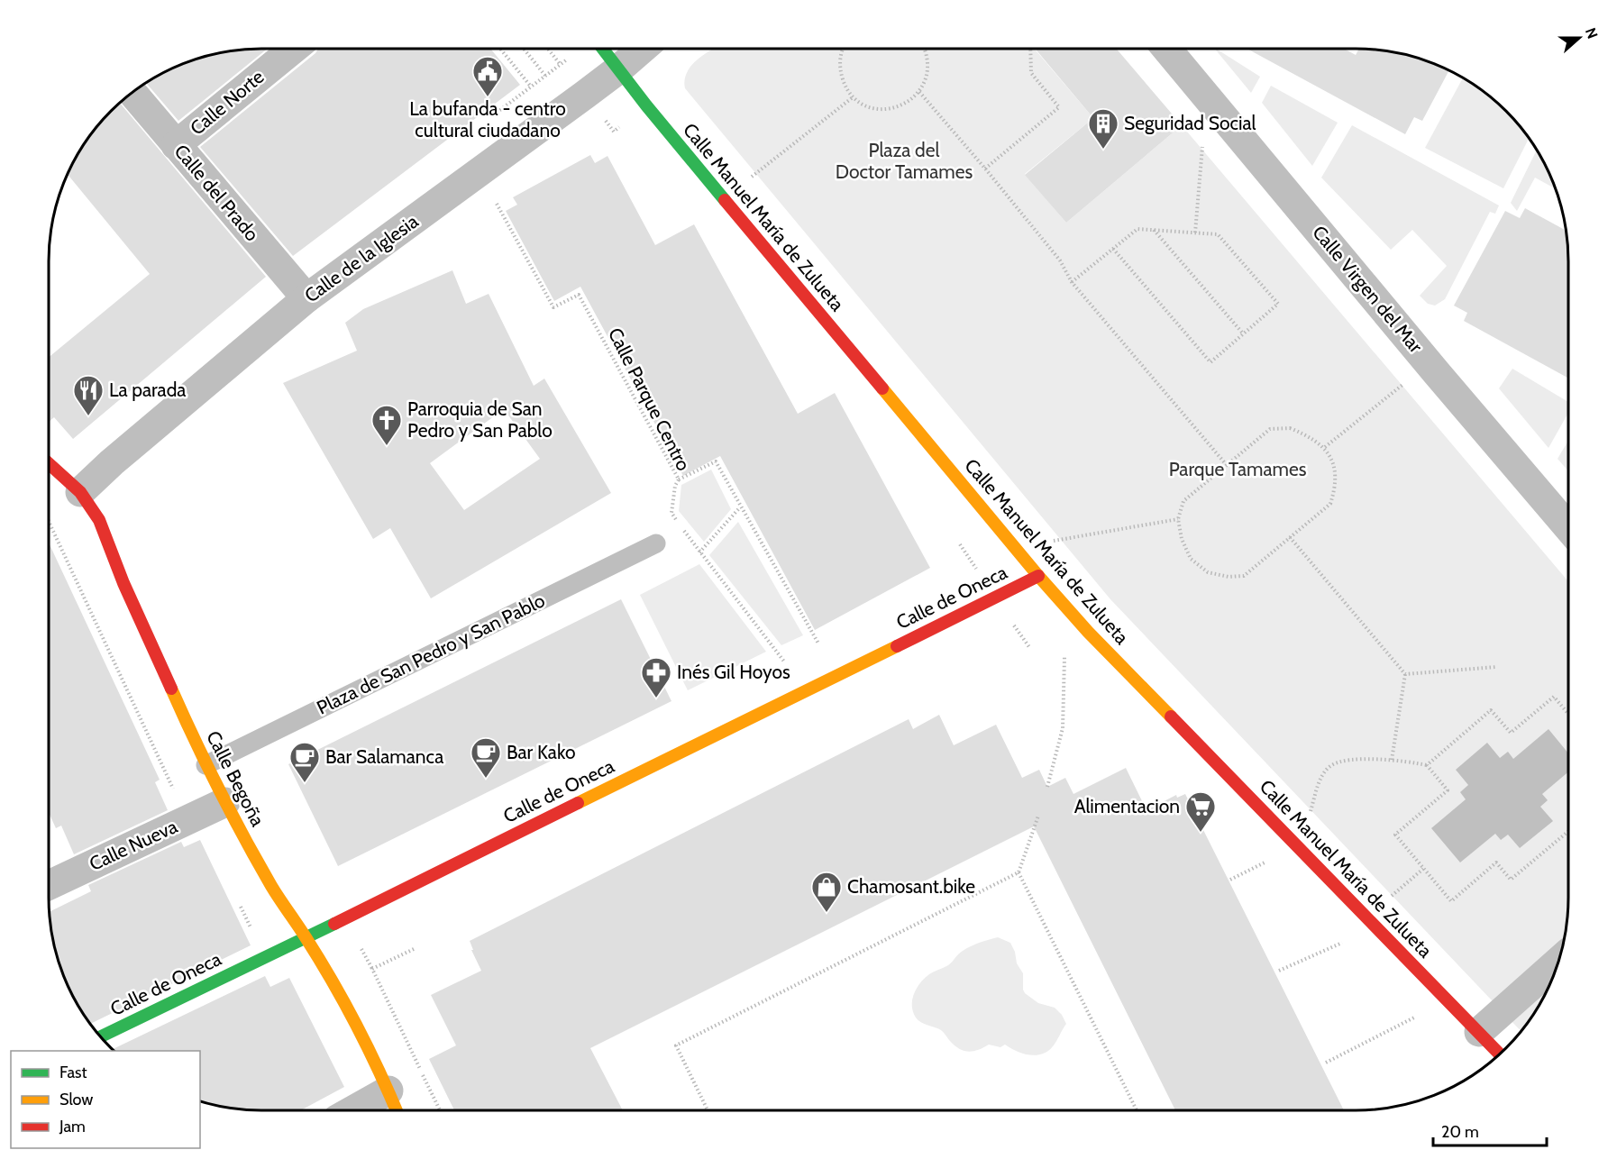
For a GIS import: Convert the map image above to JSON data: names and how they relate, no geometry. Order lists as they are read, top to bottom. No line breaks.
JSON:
{"streets":{"street":["Calle Norte","Calle del Prado","Calle Manuel María de Zulueta","Calle de la Iglesia","Calle Virgen del Mar","Calle de Oneca","Calle Begoña","Calle Nueva"],"lane":["Plaza de San Pedro y San Pablo"],"path":["Calle Parque Centro"]},"crossings":[["Calle Norte","Calle del Prado"],["Calle del Prado","Calle de la Iglesia"],["Calle Manuel María de Zulueta","Calle de la Iglesia"],["Calle Manuel María de Zulueta","Calle de Oneca"],["Calle de la Iglesia","Calle Begoña"],["Calle de Oneca","Calle Begoña"],["Plaza de San Pedro y San Pablo","Calle Begoña"],["Calle Begoña","Calle Nueva"]],"parks":["Plaza del Doctor Tamames","Parque Tamames"],"places":{"public building":["La bufanda - centro cultural ciudadano"],"building":["Seguridad Social"],"restaurant":["La parada"],"church":["Parroquia de San Pedro y San Pablo"],"pharmacy":["Inés Gil Hoyos"],"cafe":["Bar Kako","Bar Salamanca"],"supermarket":["Alimentacion"],"shop":["Chamosant.bike"]},"legend":["Fast","Slow","Jam"],"scale_bar":"20 m","north":"right"}
